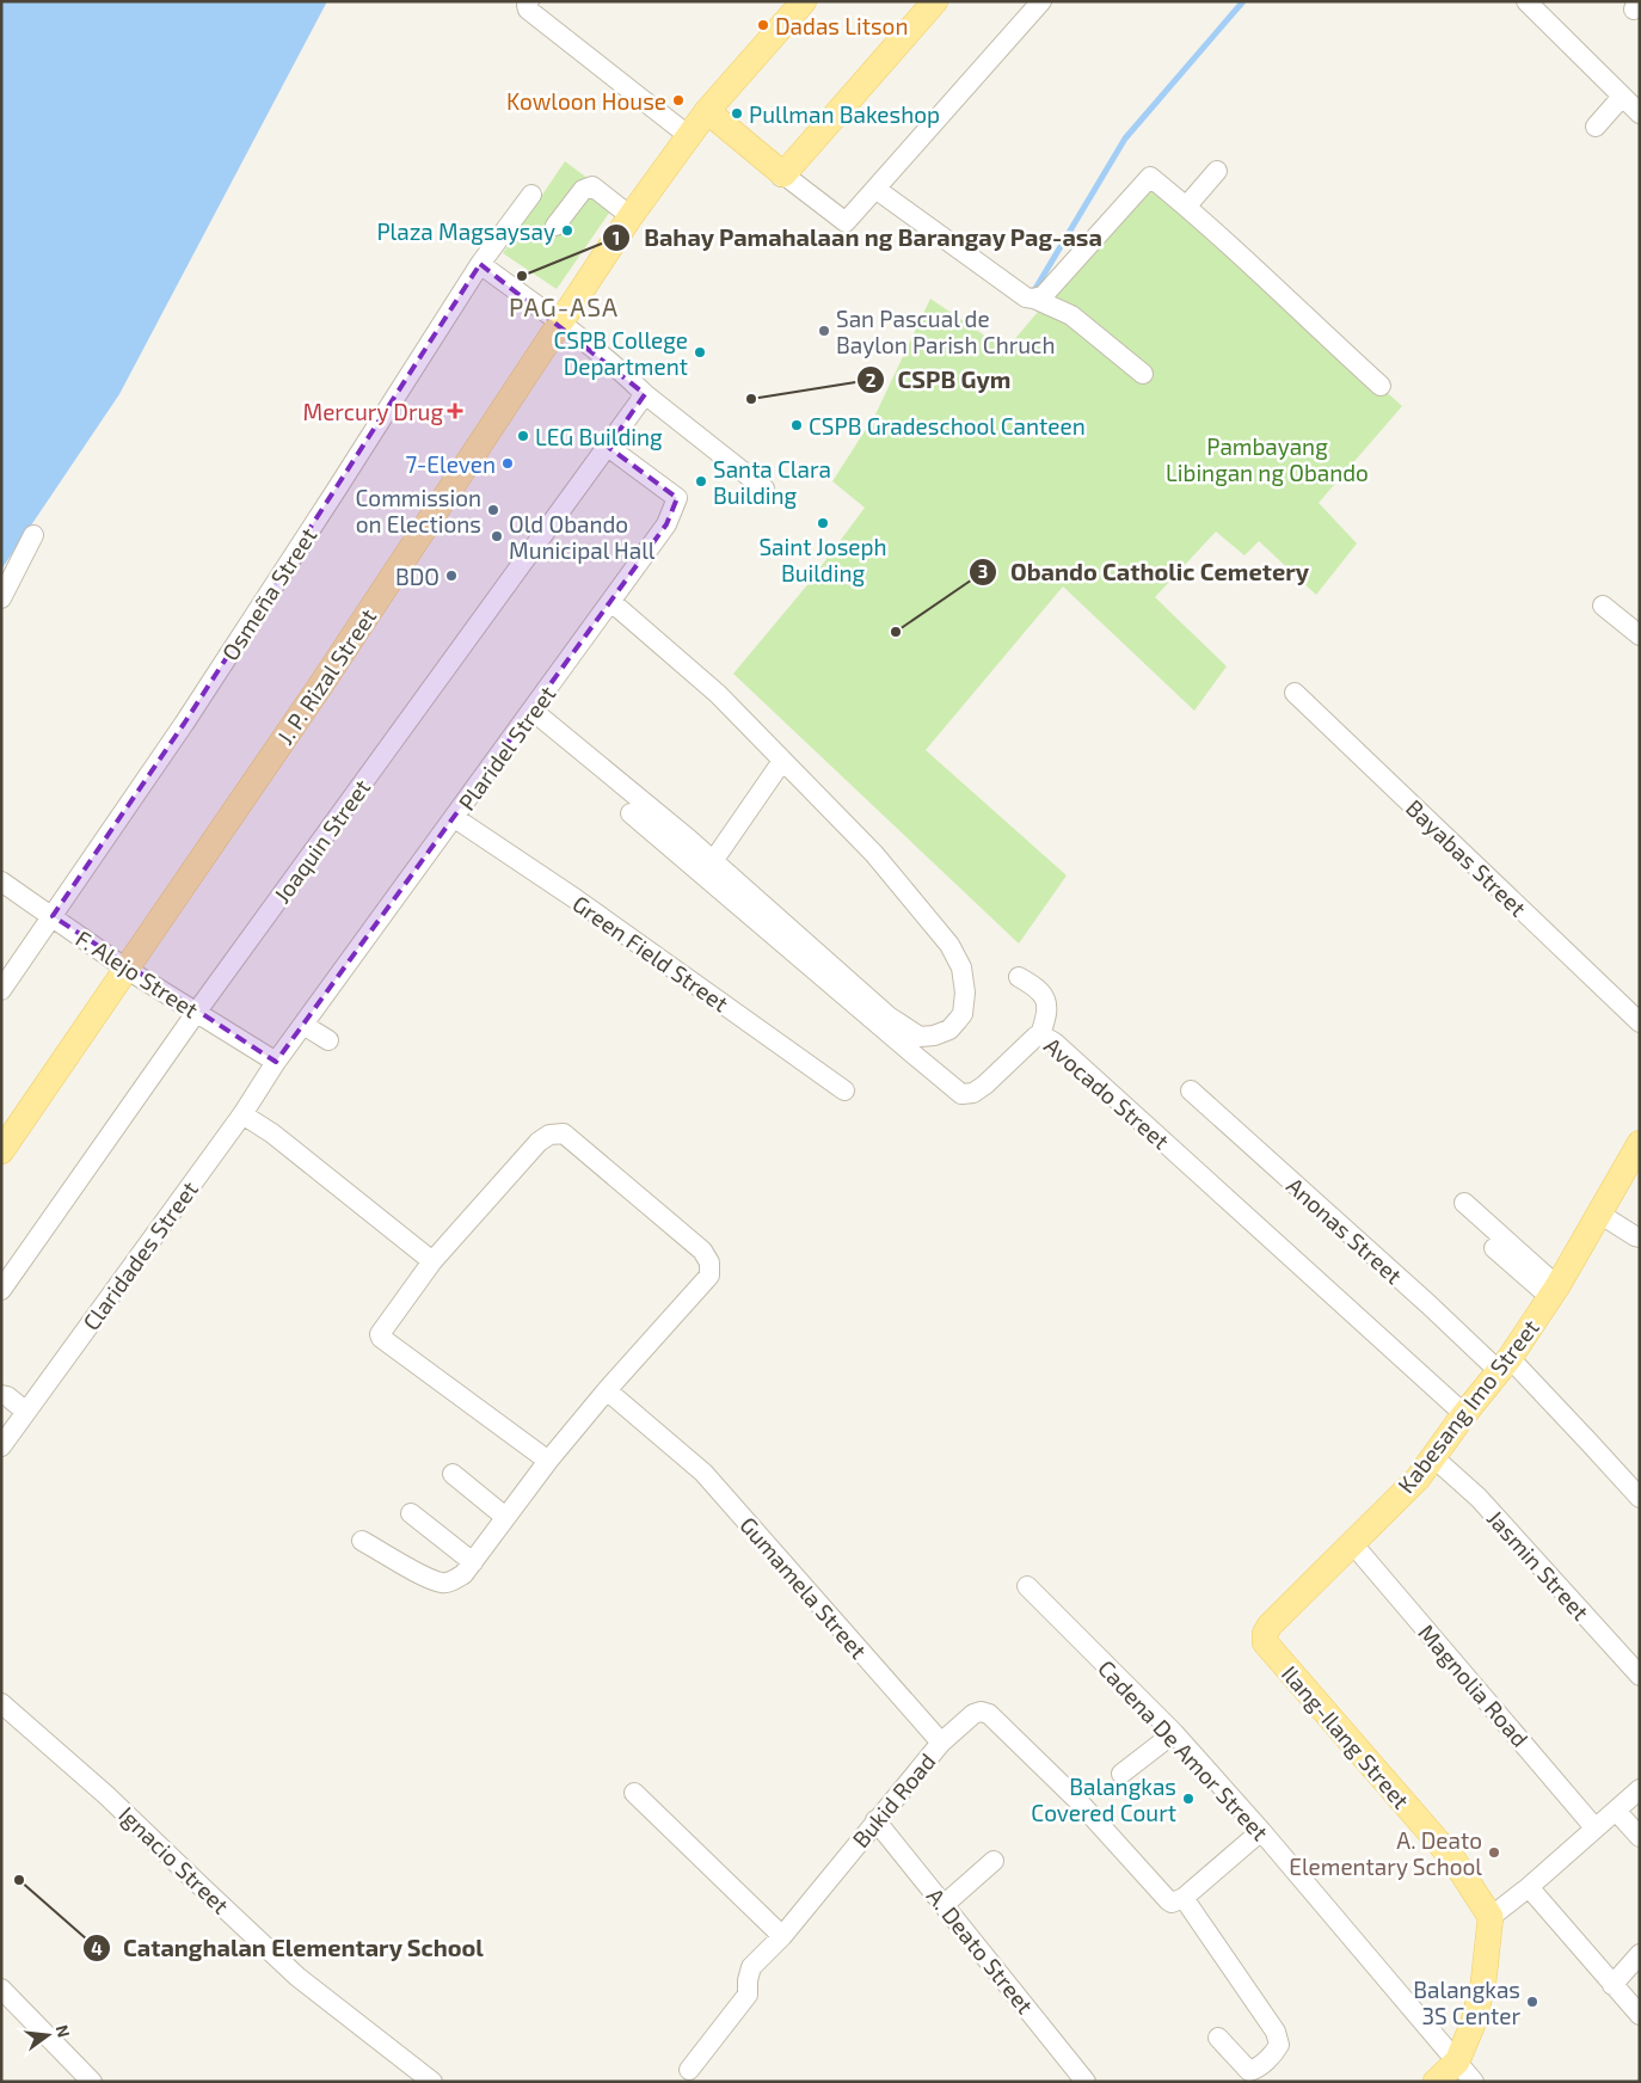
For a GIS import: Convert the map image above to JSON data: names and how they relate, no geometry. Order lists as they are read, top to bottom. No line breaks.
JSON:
{"streets":{"main road":["J. P. Rizal Street","Kabesang Imo Street","Ilang-Ilang Street"],"street":["Osmeña Street","Plaridel Street","Joaquin Street","Bayabas Street","Green Field Street","F. Alejo Street","Avocado Street","Anonas Street","Claridades Street","Jasmin Street","Gumamela Street","Magnolia Road","Cadena De Amor Street","Bukid Road","Ignacio Street","A. Deato Street"]},"crossings":[["Osmeña Street","F. Alejo Street"],["J. P. Rizal Street","F. Alejo Street"],["Plaridel Street","Joaquin Street"],["Plaridel Street","Green Field Street"],["Plaridel Street","F. Alejo Street"],["Plaridel Street","Claridades Street"],["Joaquin Street","F. Alejo Street"],["F. Alejo Street","Claridades Street"],["Avocado Street","Kabesang Imo Street"],["Anonas Street","Kabesang Imo Street"],["Kabesang Imo Street","Jasmin Street"],["Kabesang Imo Street","Magnolia Road"],["Kabesang Imo Street","Ilang-Ilang Street"],["Gumamela Street","Bukid Road"],["Bukid Road","A. Deato Street"]],"districts":["PAG-ASA"],"parks":["Pambayang Libingan ng Obando"],"places":{"other":["Dadas Litson","Kowloon House","Pullman Bakeshop","Plaza Magsaysay","Bahay Pamahalaan ng Barangay Pag-asa","San Pascual de Baylon Parish Chruch","CSPB College Department","CSPB Gym","CSPB Gradeschool Canteen","LEG Building","7-Eleven","Santa Clara Building","Commission on Elections","Saint Joseph Building","Old Obando Municipal Hall","BDO","Obando Catholic Cemetery","Balangkas Covered Court","A. Deato Elementary School","Catanghalan Elementary School","Balangkas 3S Center"],"health":["Mercury Drug"]},"north":"right"}
